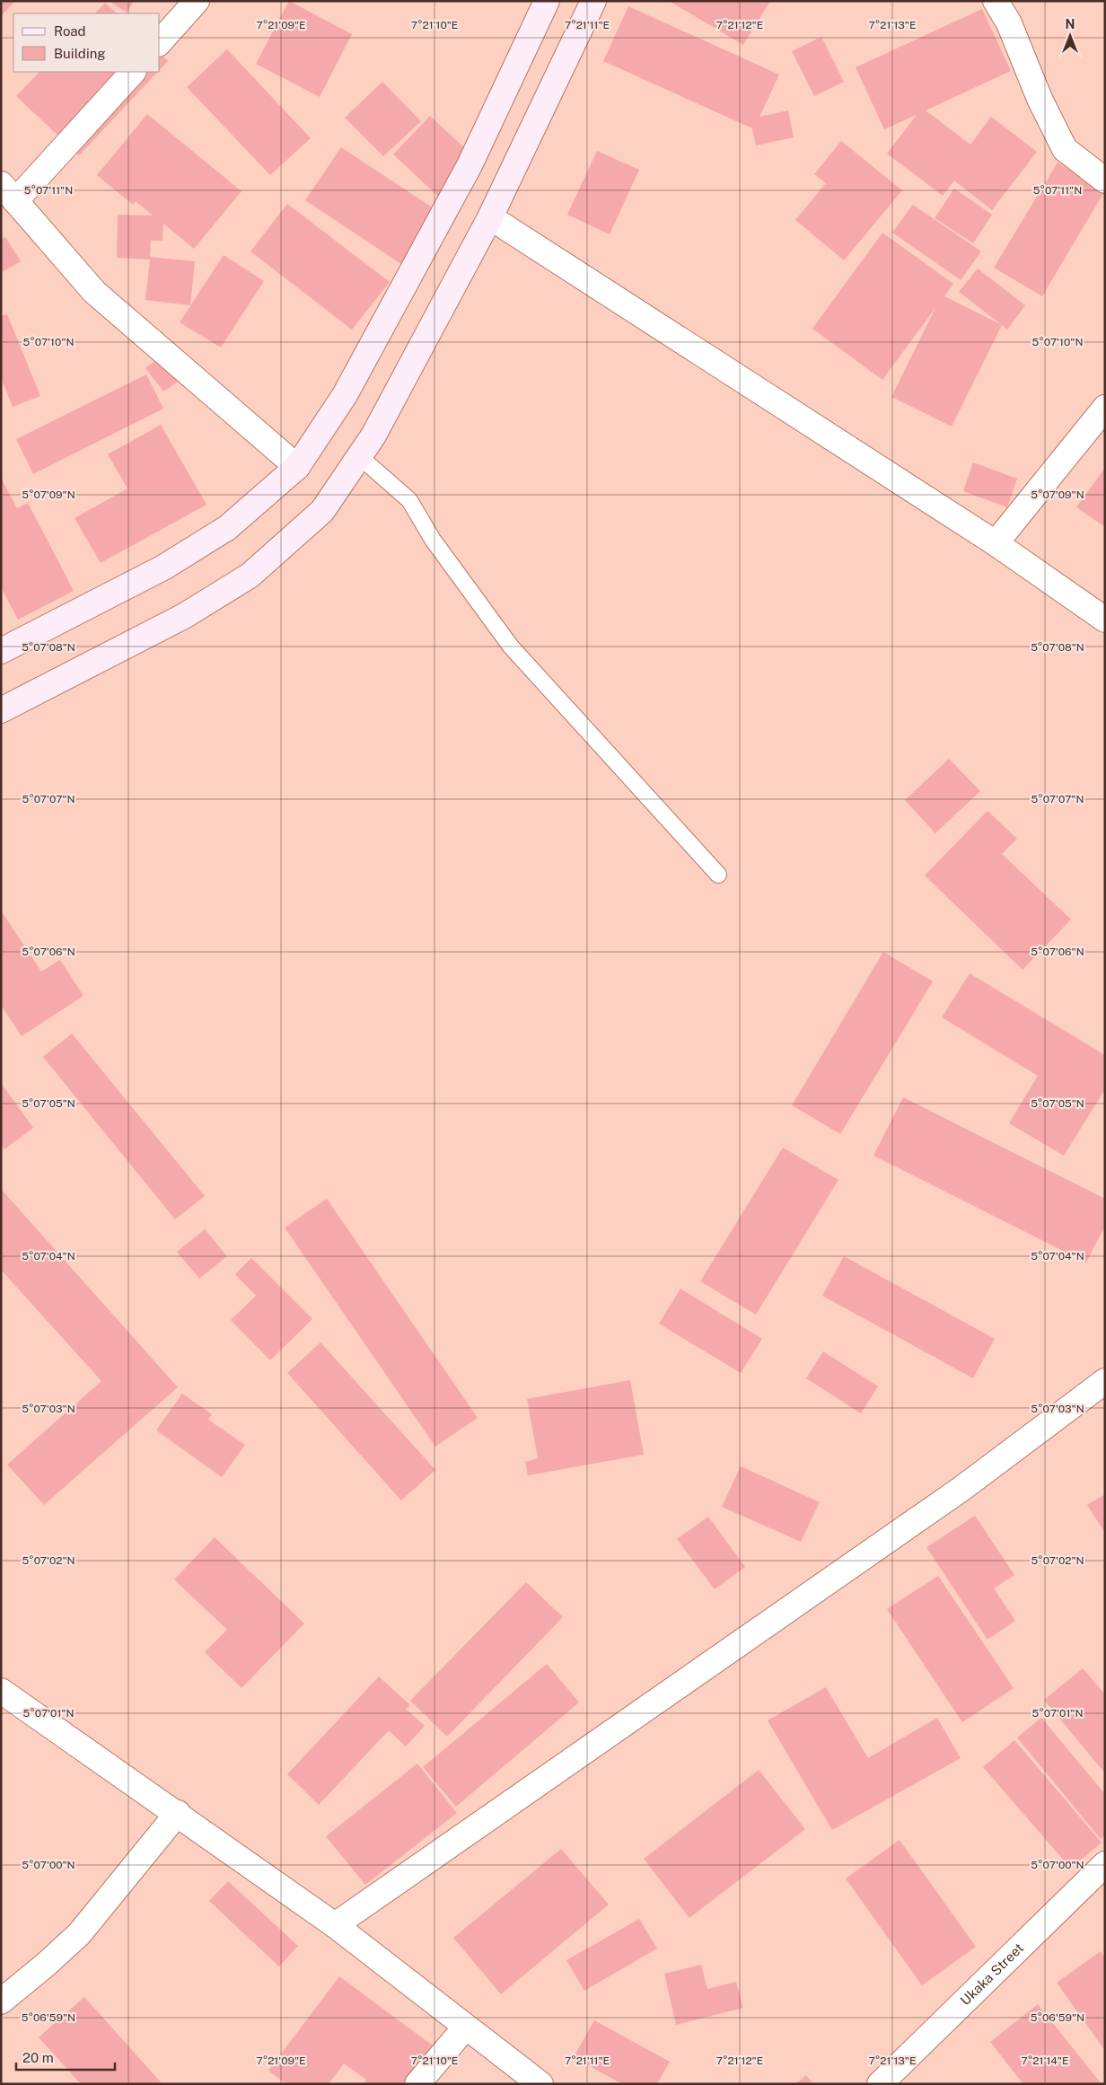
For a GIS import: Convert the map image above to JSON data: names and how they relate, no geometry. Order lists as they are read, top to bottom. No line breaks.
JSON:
{"streets":{"street":["Ukaka Street"]},"legend":["Road","Building"],"scale_bar":"20 m","north":"top","coordinates":["7°21'09\"E","7°21'10\"E","7°21'11\"E","7°21'12\"E","7°21'13\"E","5°07'11\"N","5°07'10\"N","5°07'09\"N","5°07'08\"N","5°07'07\"N","5°07'06\"N","5°07'05\"N","5°07'04\"N","5°07'03\"N","5°07'02\"N","5°07'01\"N","5°07'00\"N","5°06'59\"N","7°21'14\"E"]}
